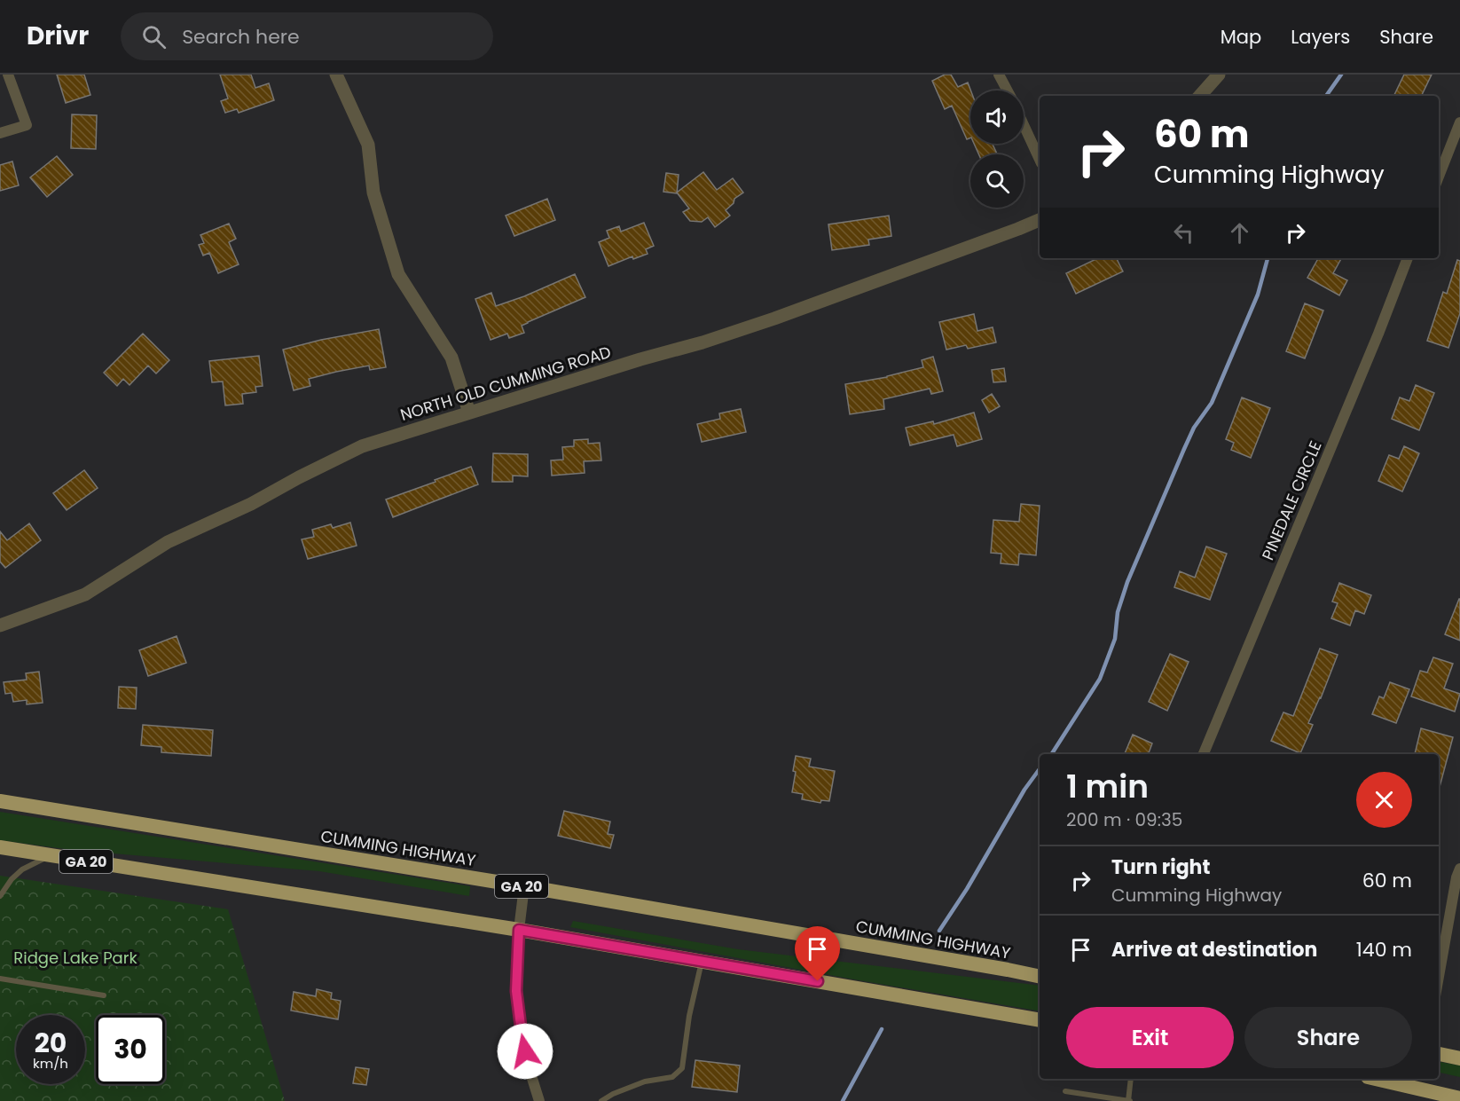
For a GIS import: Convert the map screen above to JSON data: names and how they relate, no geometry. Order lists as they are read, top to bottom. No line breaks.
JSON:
{"streets":{"highway":["CUMMING HIGHWAY","GA 20"],"street":["NORTH OLD CUMMING ROAD","PINEDALE CIRCLE"]},"parks":["Ridge Lake Park"],"page":{"header":"Drivr","search":"Search here","nav":["Map","Layers","Share"],"turn":["60 m","Cumming Highway"],"heading":["1 min","200 m · 09:35"],"list":[{"name":"Turn right","note":"Cumming Highway","value":"60 m"},{"name":"Arrive at destination","value":"140 m"}],"buttons":["Exit","Share"],"speed":"20 km/h","limit":"30"}}
